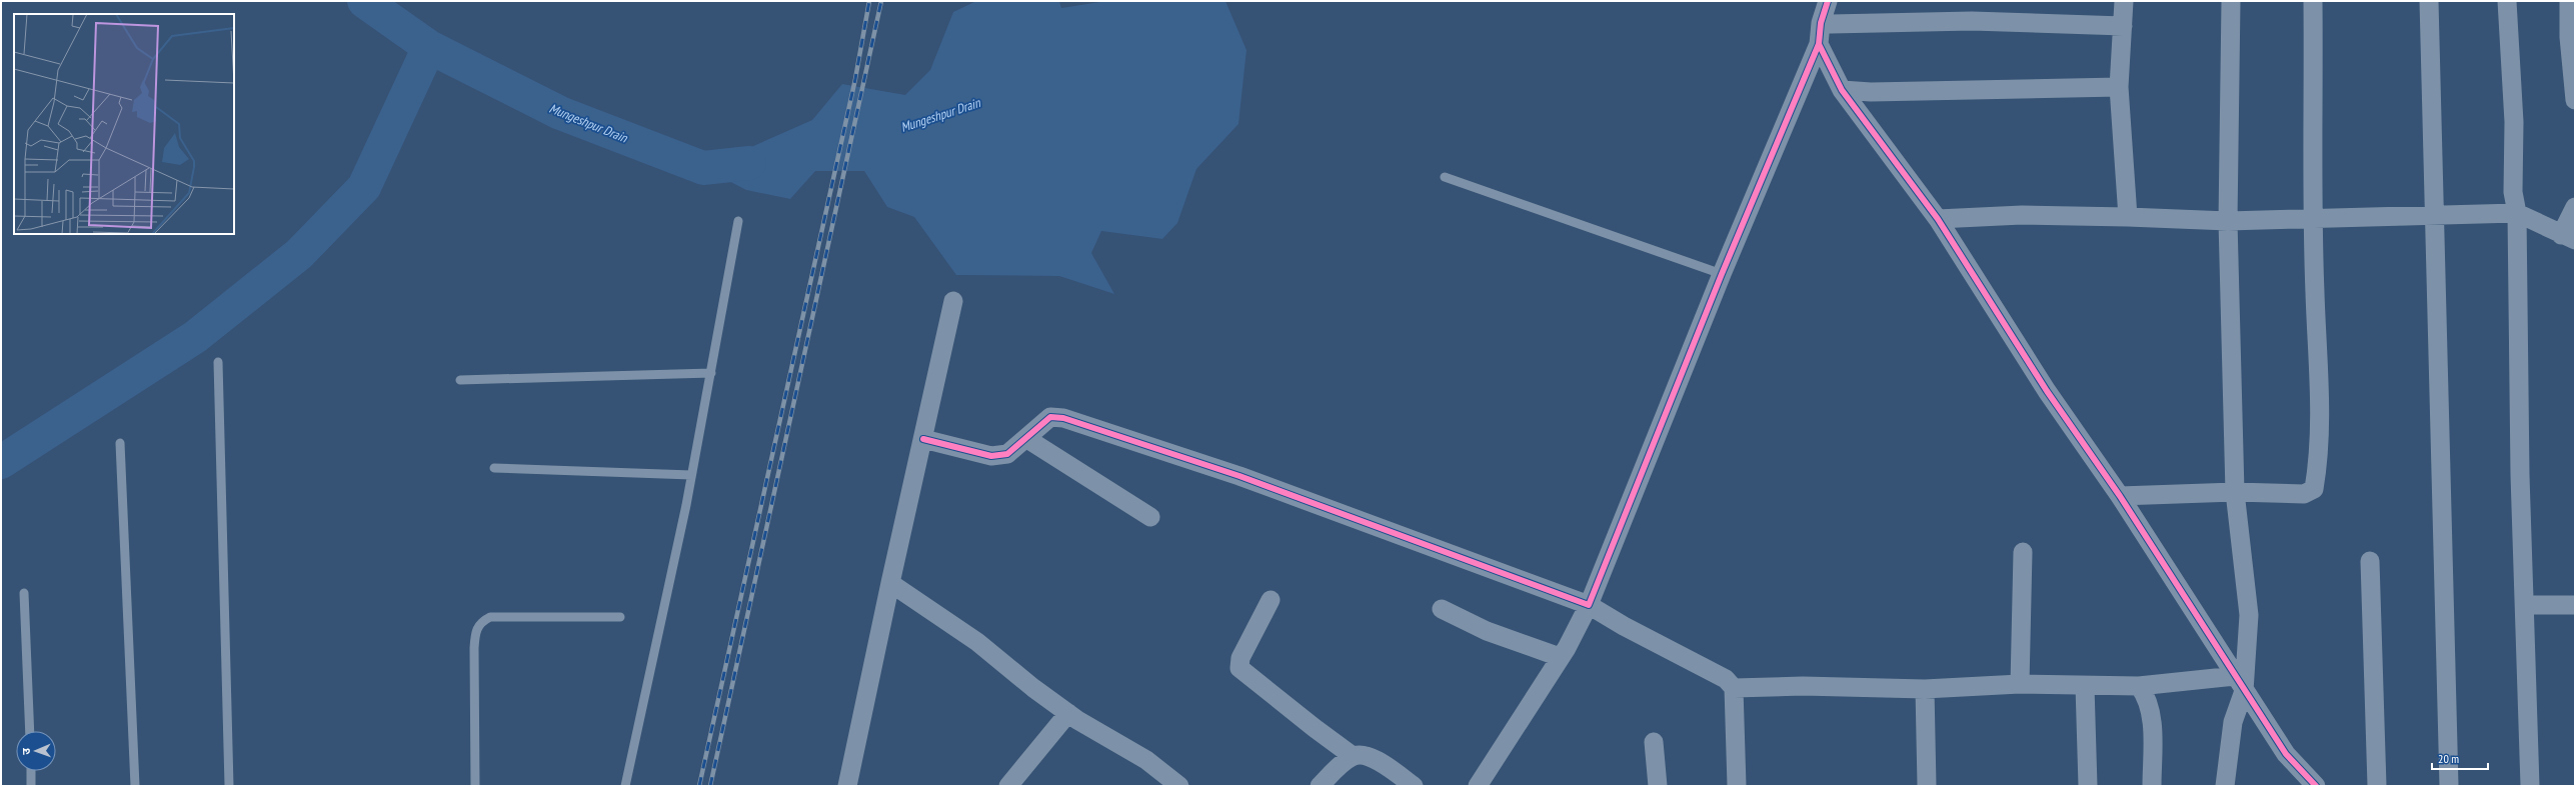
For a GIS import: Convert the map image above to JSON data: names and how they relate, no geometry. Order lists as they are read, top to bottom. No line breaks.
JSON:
{"water":["Mungeshpur Drain"],"scale_bar":"20 m","north":"left"}
